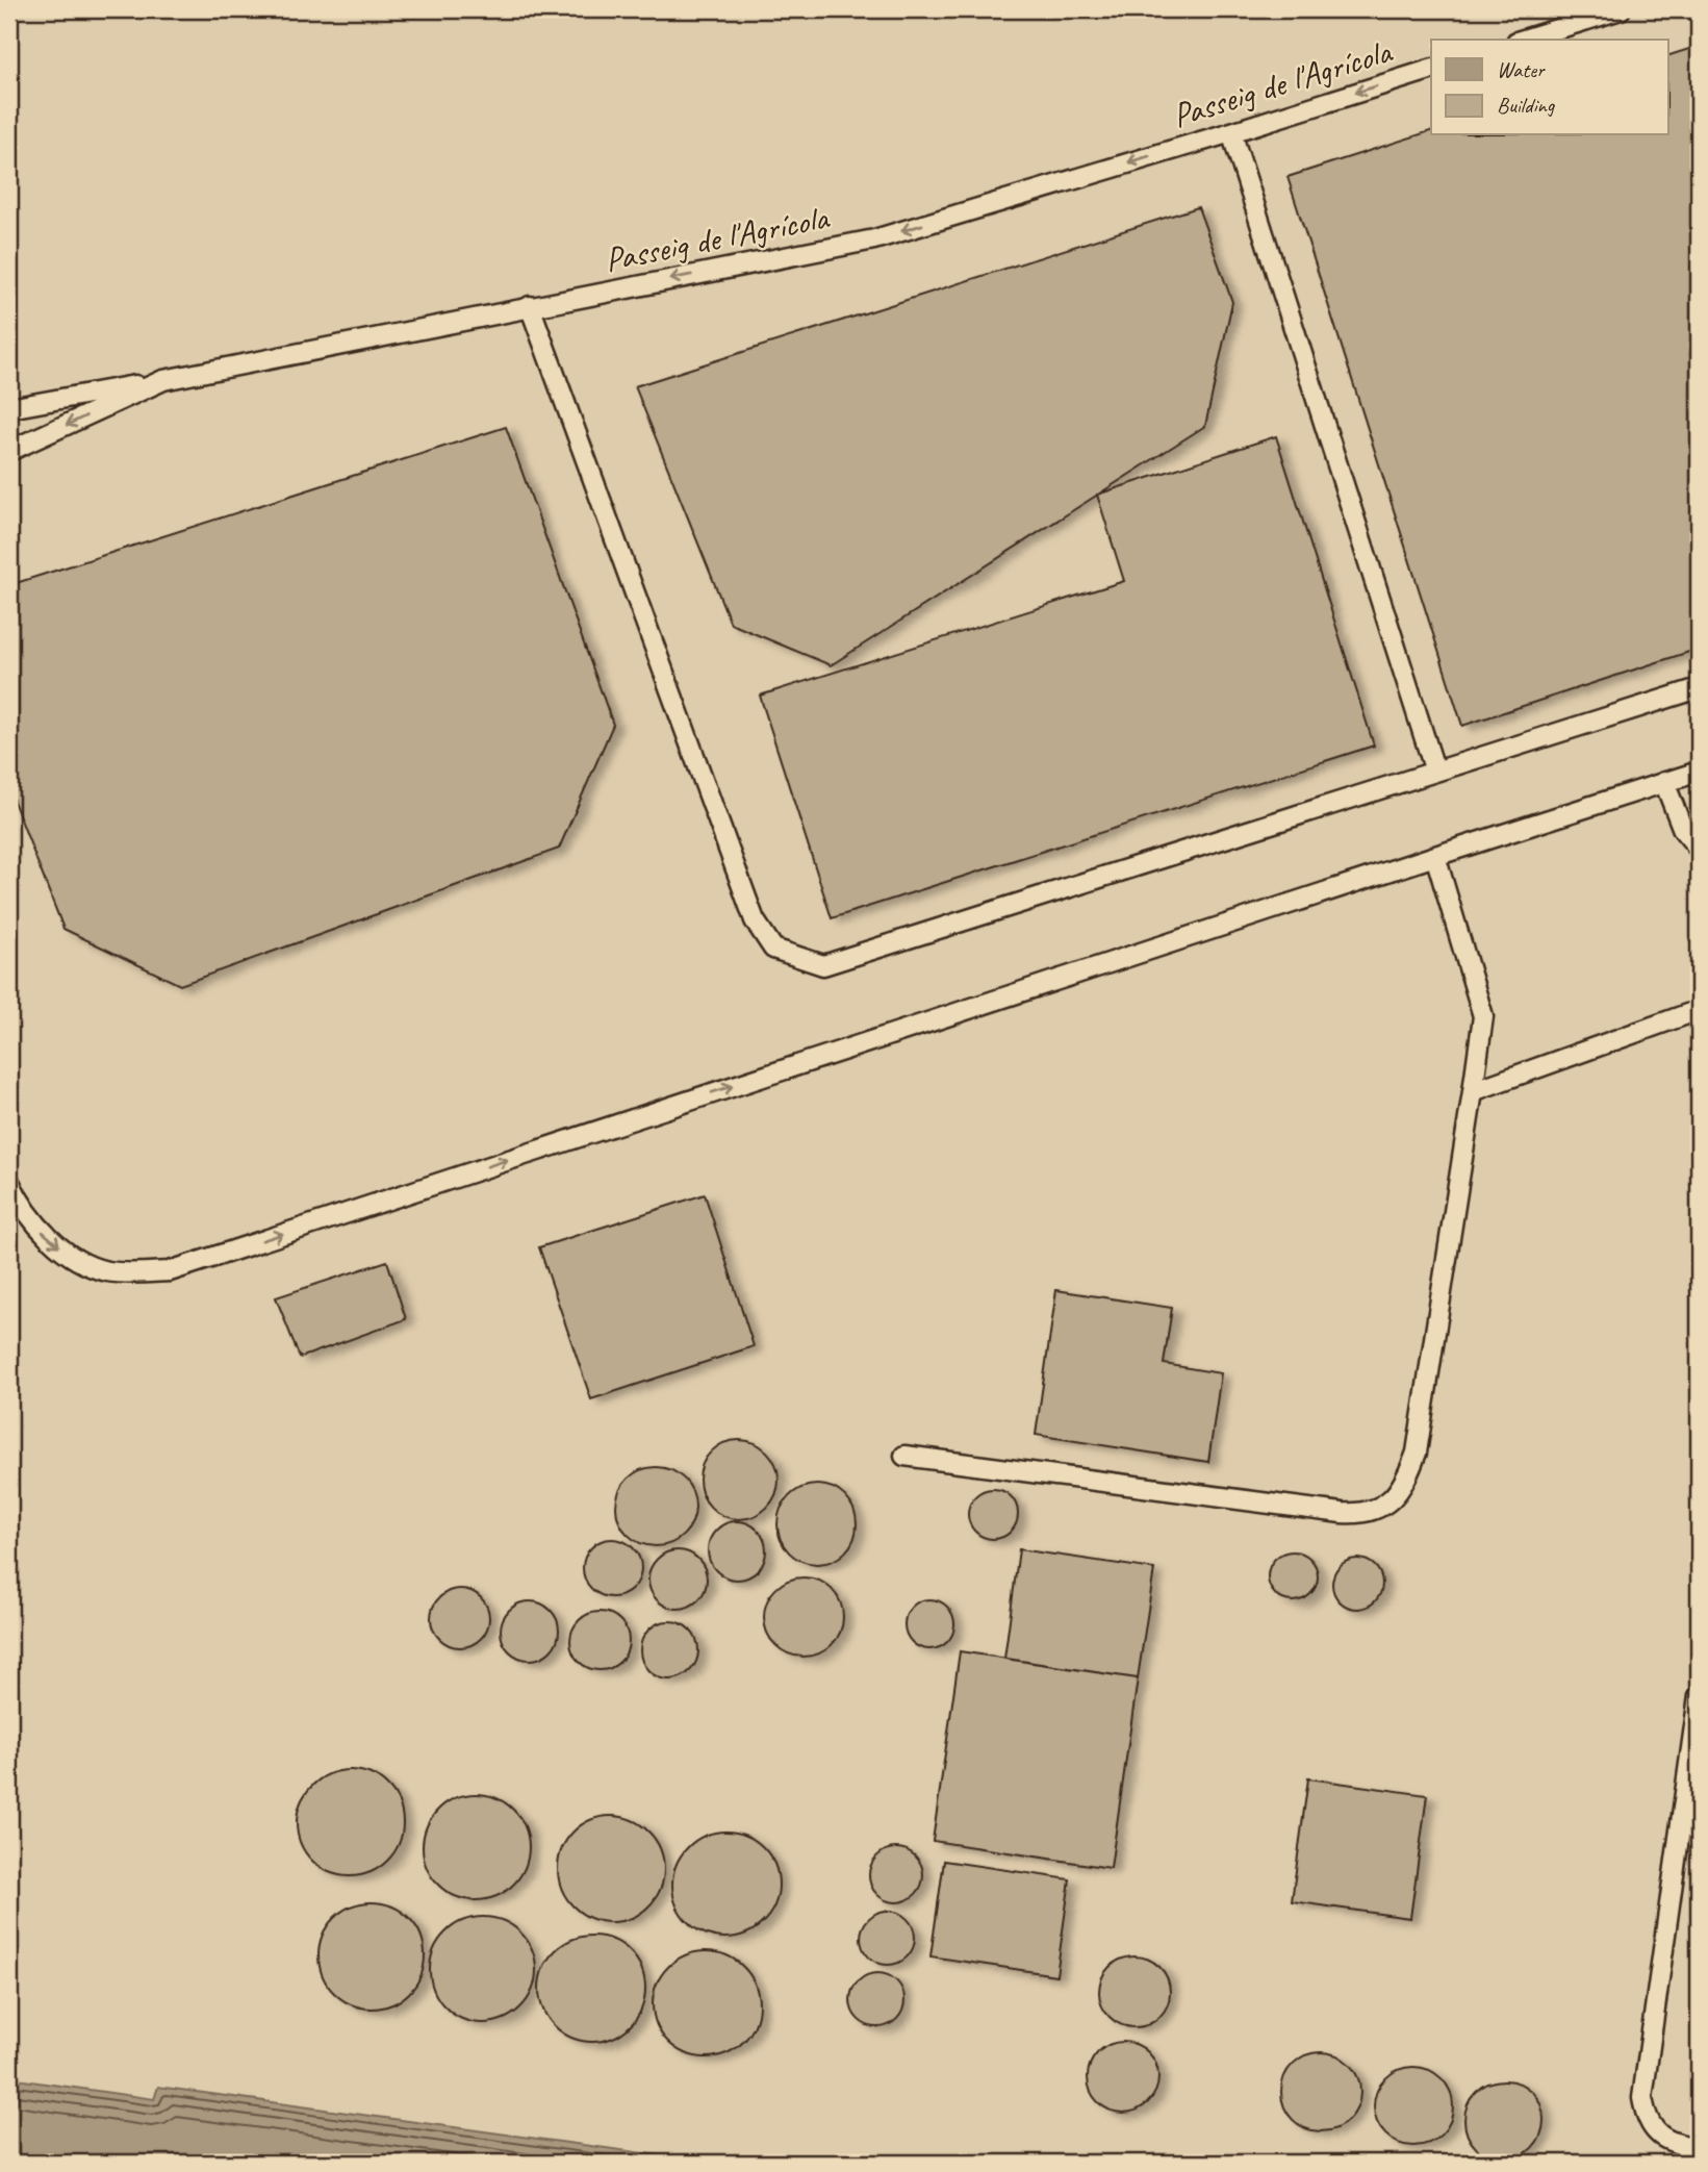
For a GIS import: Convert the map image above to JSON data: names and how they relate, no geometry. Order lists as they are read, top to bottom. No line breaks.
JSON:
{"streets":{"lane":["Passeig de l'Agrícola"]},"one_way":["Passeig de l'Agrícola"],"legend":["Water","Building"]}
